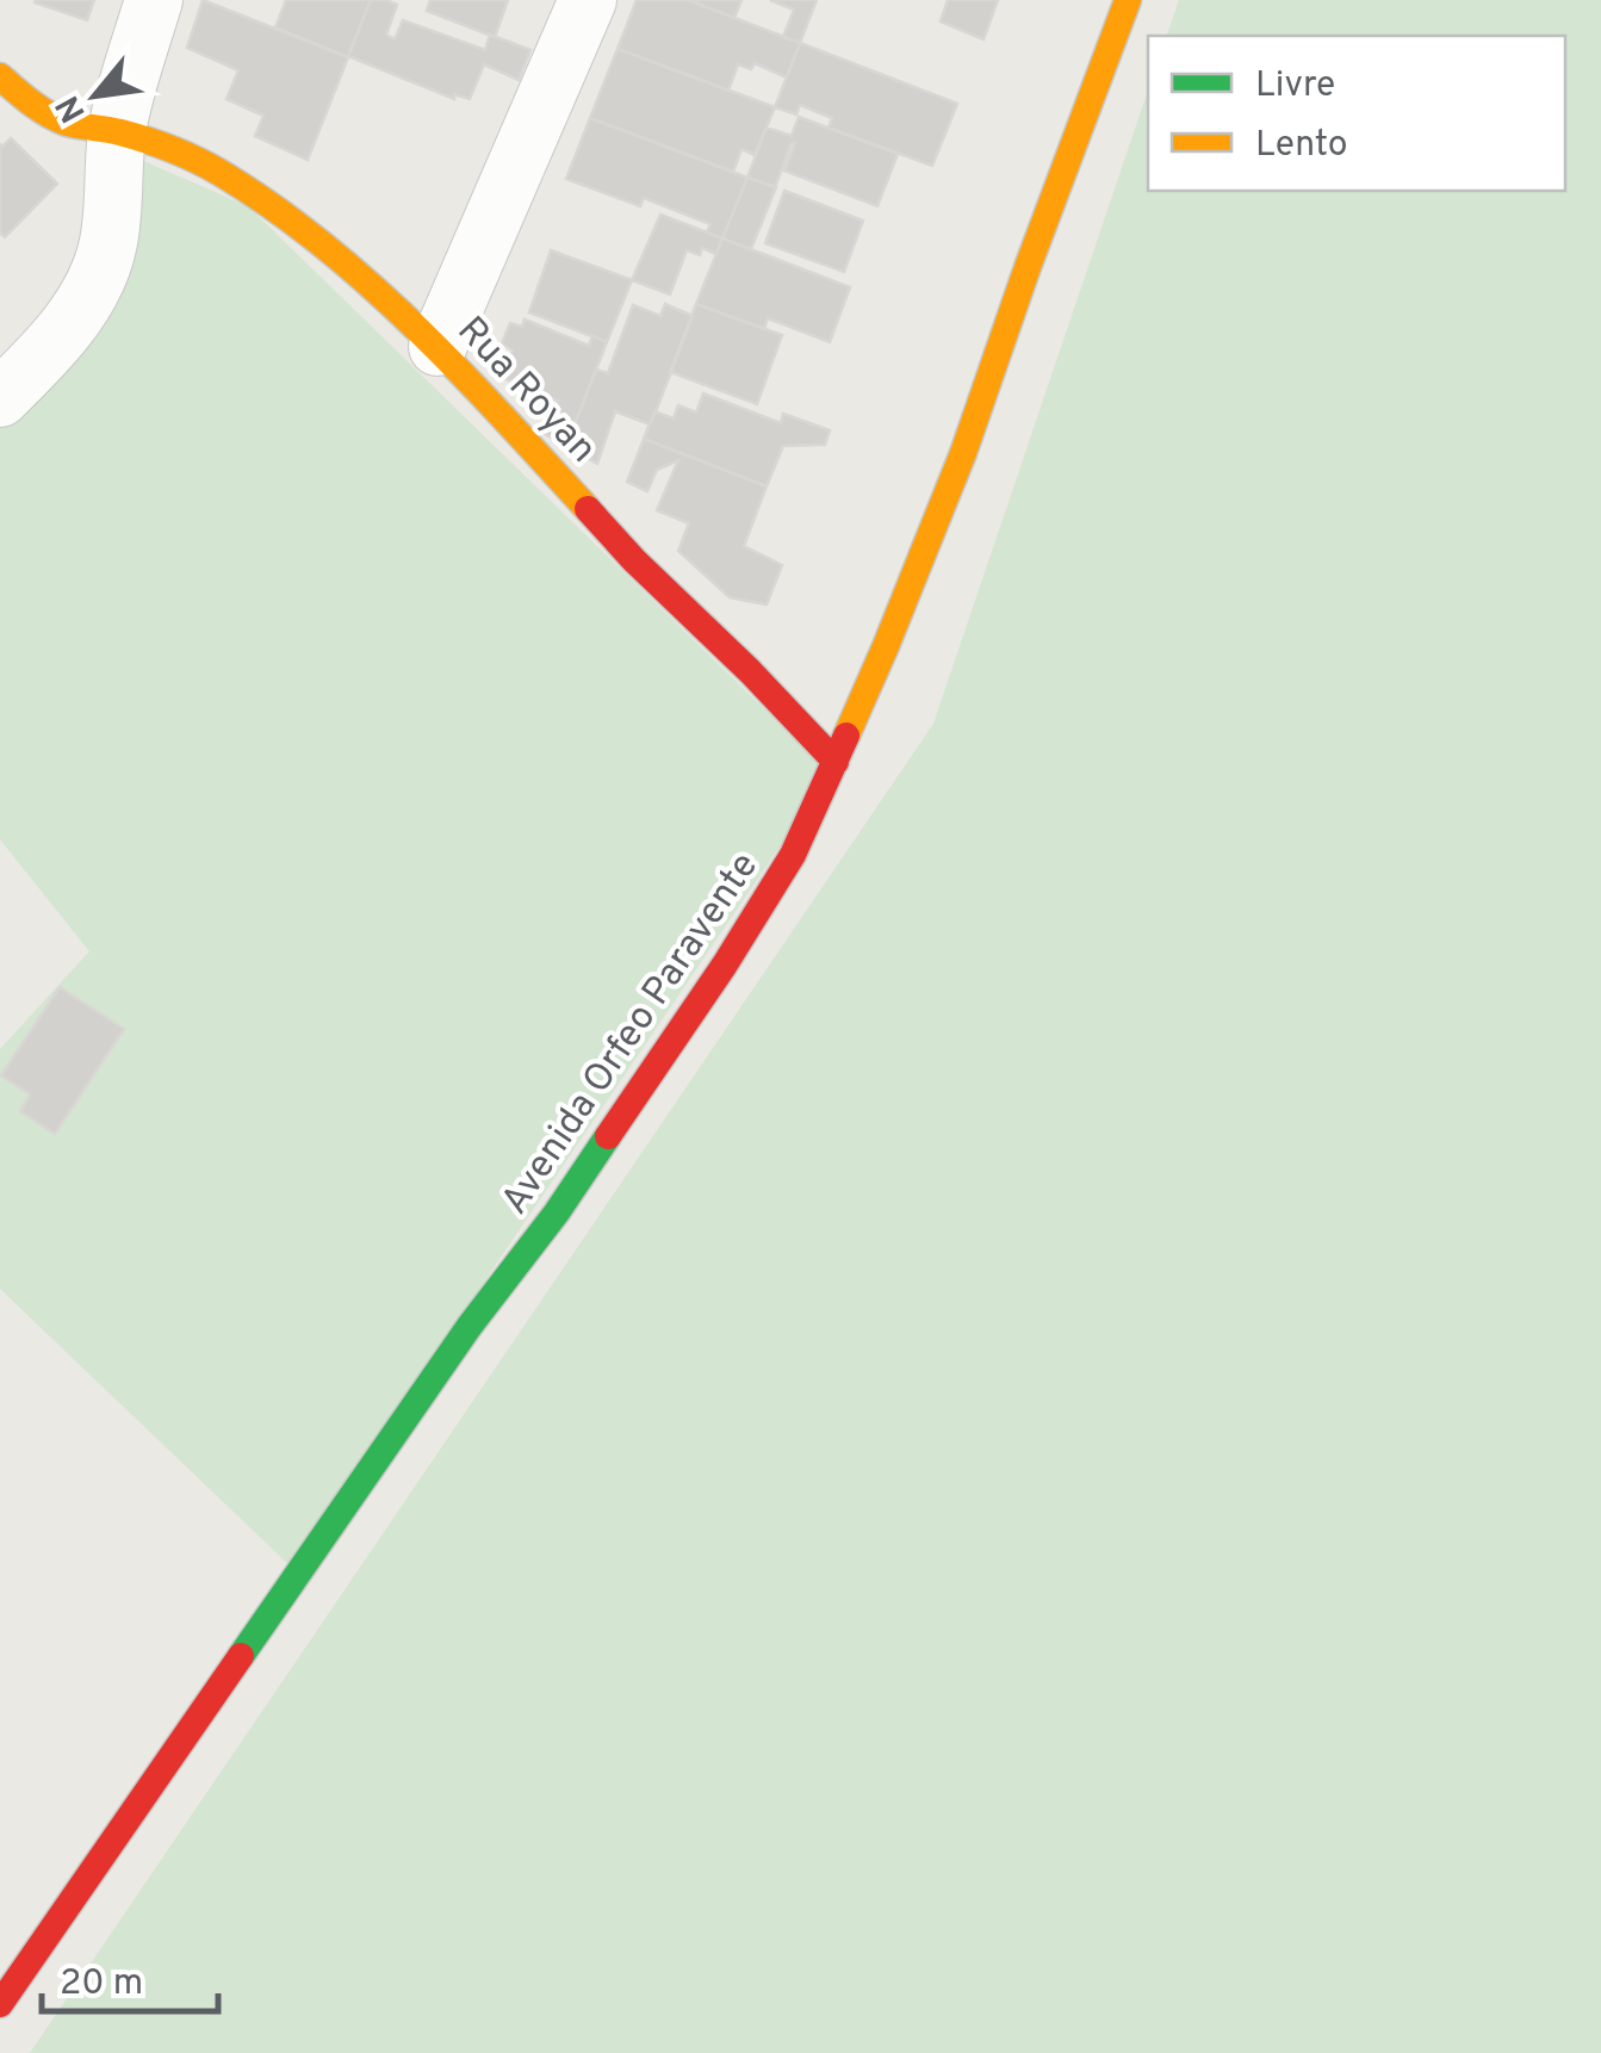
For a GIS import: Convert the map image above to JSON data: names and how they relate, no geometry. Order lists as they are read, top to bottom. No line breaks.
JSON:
{"streets":{"main road":["Rua Royan","Avenida Orfeo Paravente"]},"crossings":[["Rua Royan","Avenida Orfeo Paravente"]],"legend":["Livre","Lento"],"scale_bar":"20 m","north":"bottom left"}
